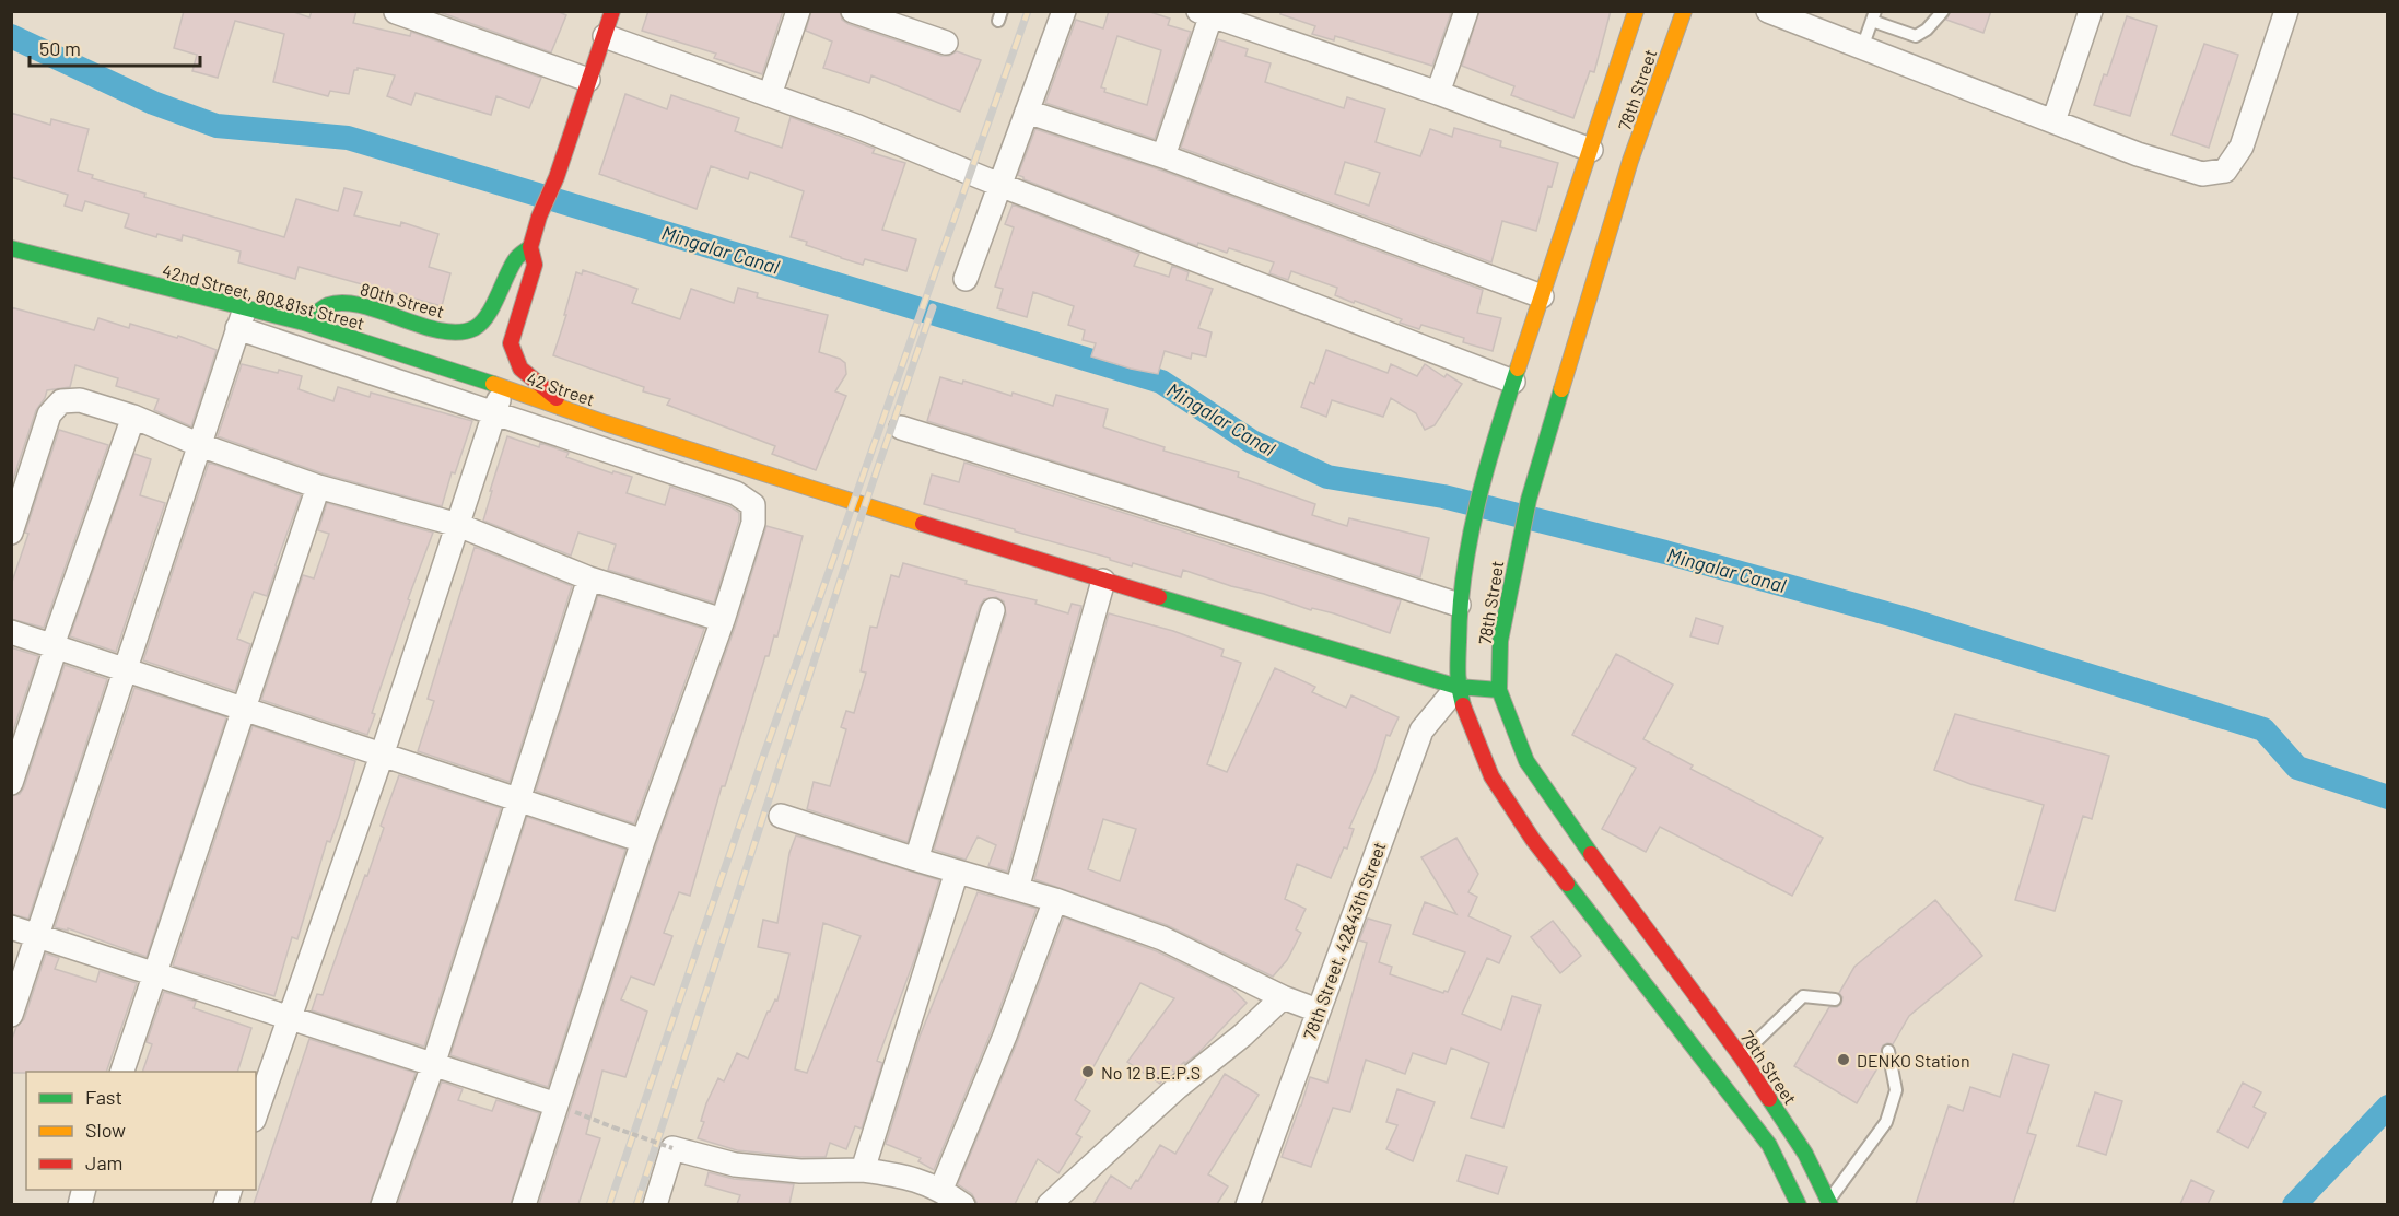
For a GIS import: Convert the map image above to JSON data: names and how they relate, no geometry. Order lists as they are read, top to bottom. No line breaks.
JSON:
{"streets":{"main road":["78th Street","42nd Street, 80&81st Street","80th Street","42 Street"],"street":["78th Street, 42&43th Street"]},"crossings":[["78th Street","78th Street, 42&43th Street"],["42nd Street, 80&81st Street","80th Street"],["42nd Street, 80&81st Street","42 Street"],["80th Street","42 Street"]],"water":["Mingalar Canal"],"places":["DENKO Station","No 12 B.E.P.S"],"legend":["Fast","Slow","Jam"],"scale_bar":"50 m"}
